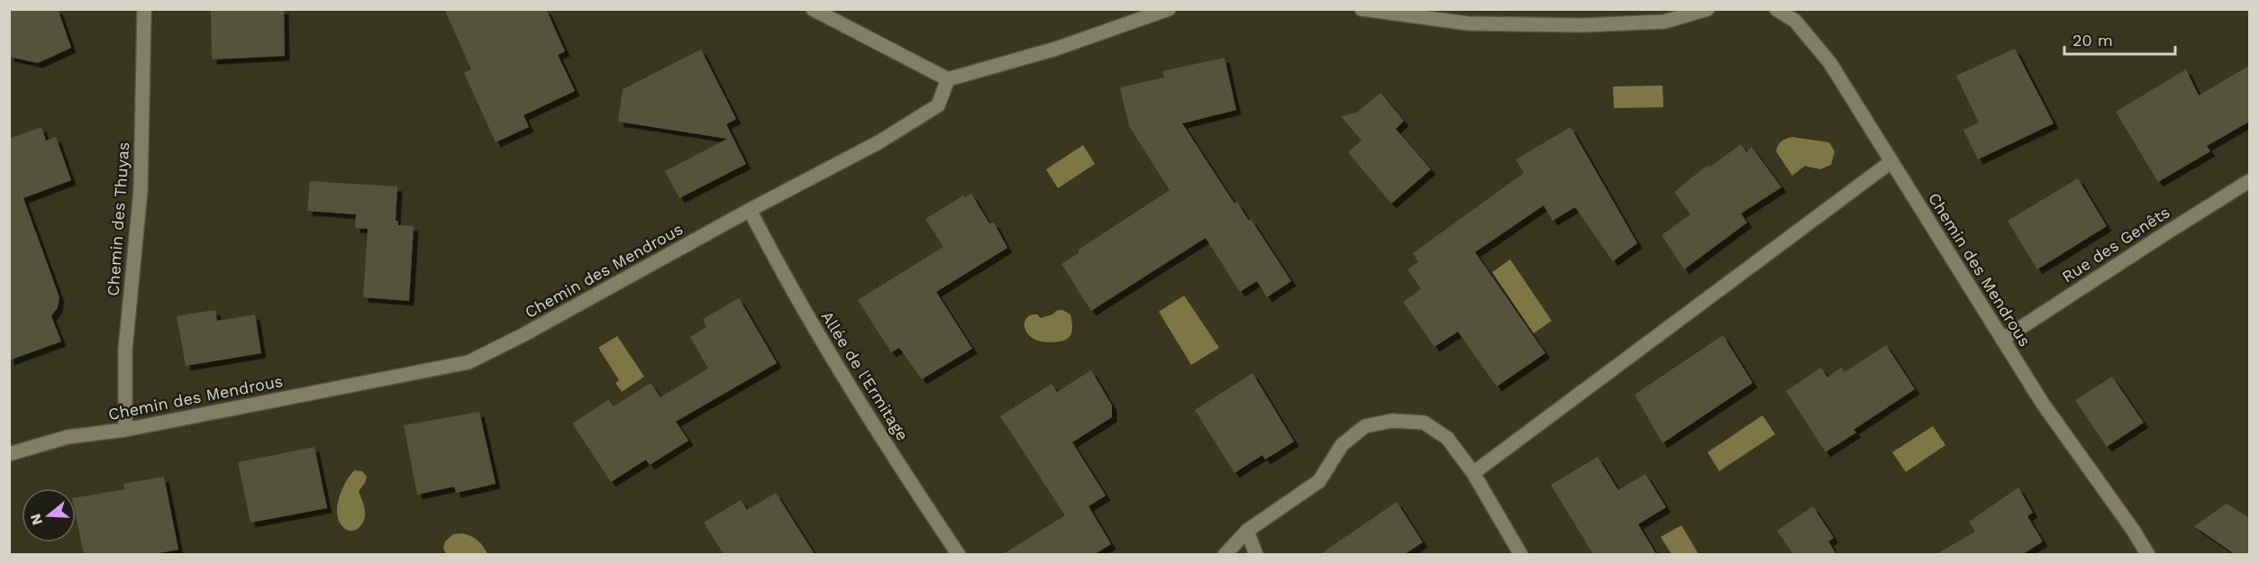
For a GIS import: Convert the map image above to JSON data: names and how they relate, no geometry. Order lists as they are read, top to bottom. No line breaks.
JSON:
{"streets":{"street":["Chemin des Thuyas","Rue des Genêts","Chemin des Mendrous","Allée de l'Ermitage"]},"crossings":[["Chemin des Thuyas","Chemin des Mendrous"],["Rue des Genêts","Chemin des Mendrous"],["Chemin des Mendrous","Allée de l'Ermitage"]],"scale_bar":"20 m","north":"left"}
